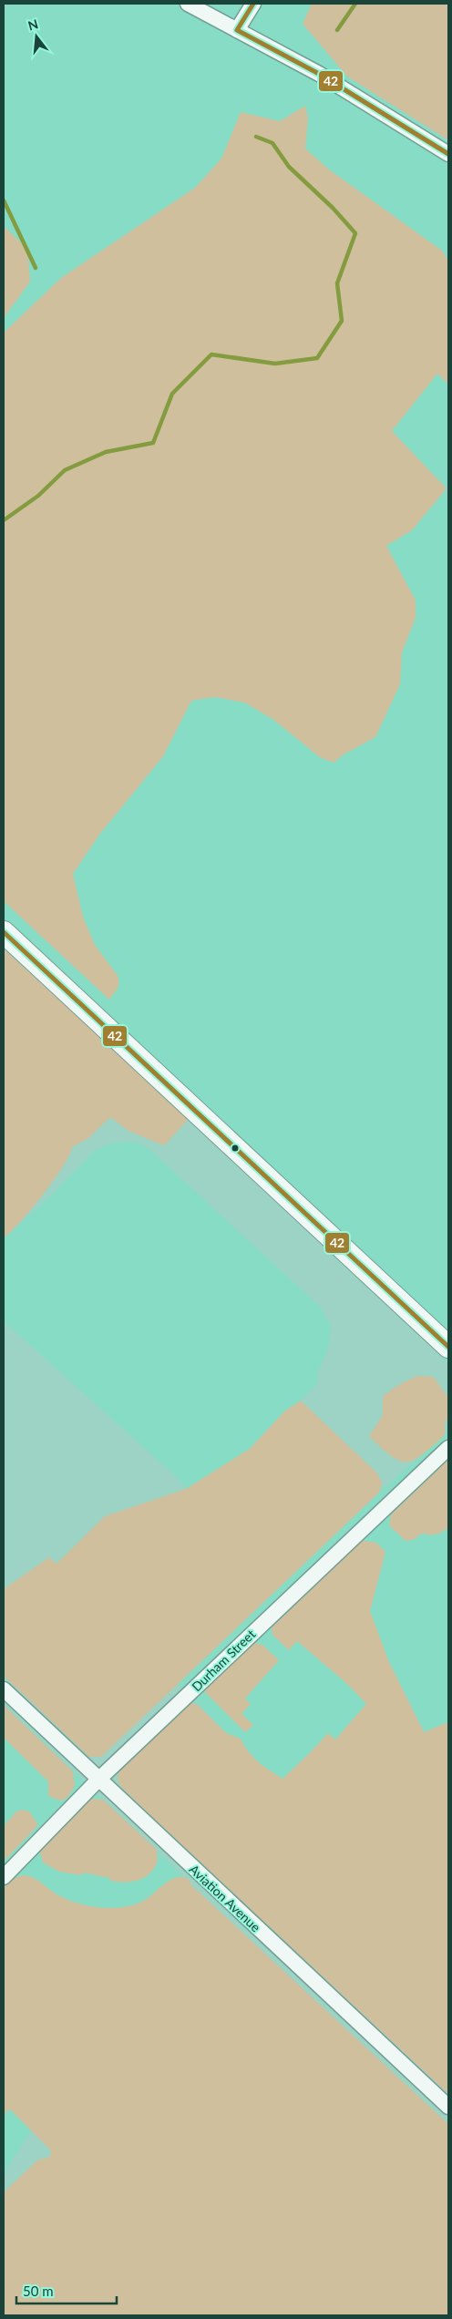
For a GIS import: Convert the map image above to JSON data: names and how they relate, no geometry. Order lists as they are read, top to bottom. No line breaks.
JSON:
{"streets":{"street":["Durham Street","Aviation Avenue"]},"crossings":[["Durham Street","Aviation Avenue"]],"lines":["transit line 42"],"scale_bar":"50 m","north":"top"}
